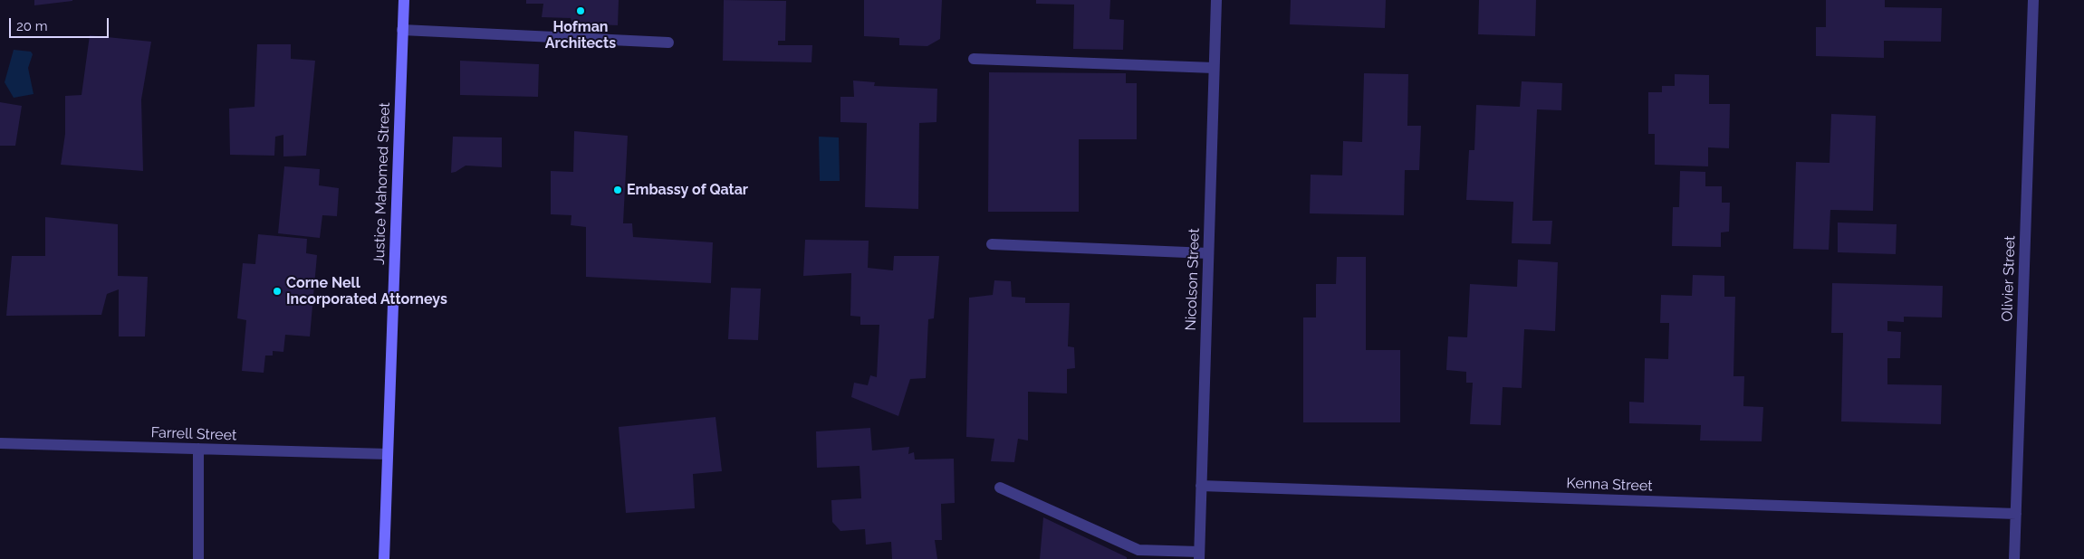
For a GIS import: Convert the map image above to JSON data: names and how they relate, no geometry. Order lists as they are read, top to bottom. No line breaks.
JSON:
{"streets":{"main road":["Justice Mahomed Street"],"street":["Olivier Street","Nicolson Street","Farrell Street","Kenna Street"]},"crossings":[["Justice Mahomed Street","Farrell Street"],["Olivier Street","Kenna Street"],["Nicolson Street","Kenna Street"]],"places":["Hofman Architects","Embassy of Qatar","Corne Nell Incorporated Attorneys"],"scale_bar":"20 m"}
